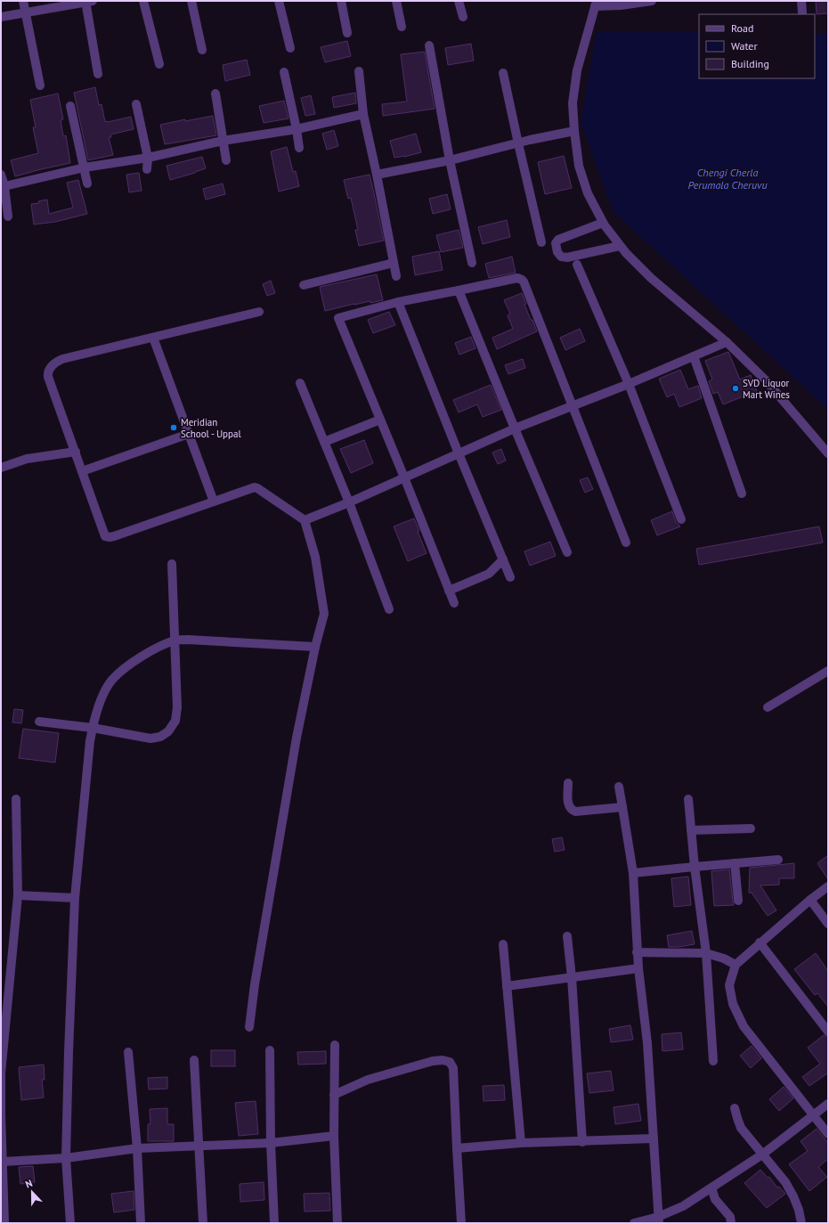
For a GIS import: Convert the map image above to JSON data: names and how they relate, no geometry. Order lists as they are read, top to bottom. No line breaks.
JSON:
{"water":["Chengi Cherla Perumala Cheruvu"],"places":["SVD Liquor Mart Wines","Meridian School - Uppal"],"legend":["Road","Water","Building"],"north":"top"}
